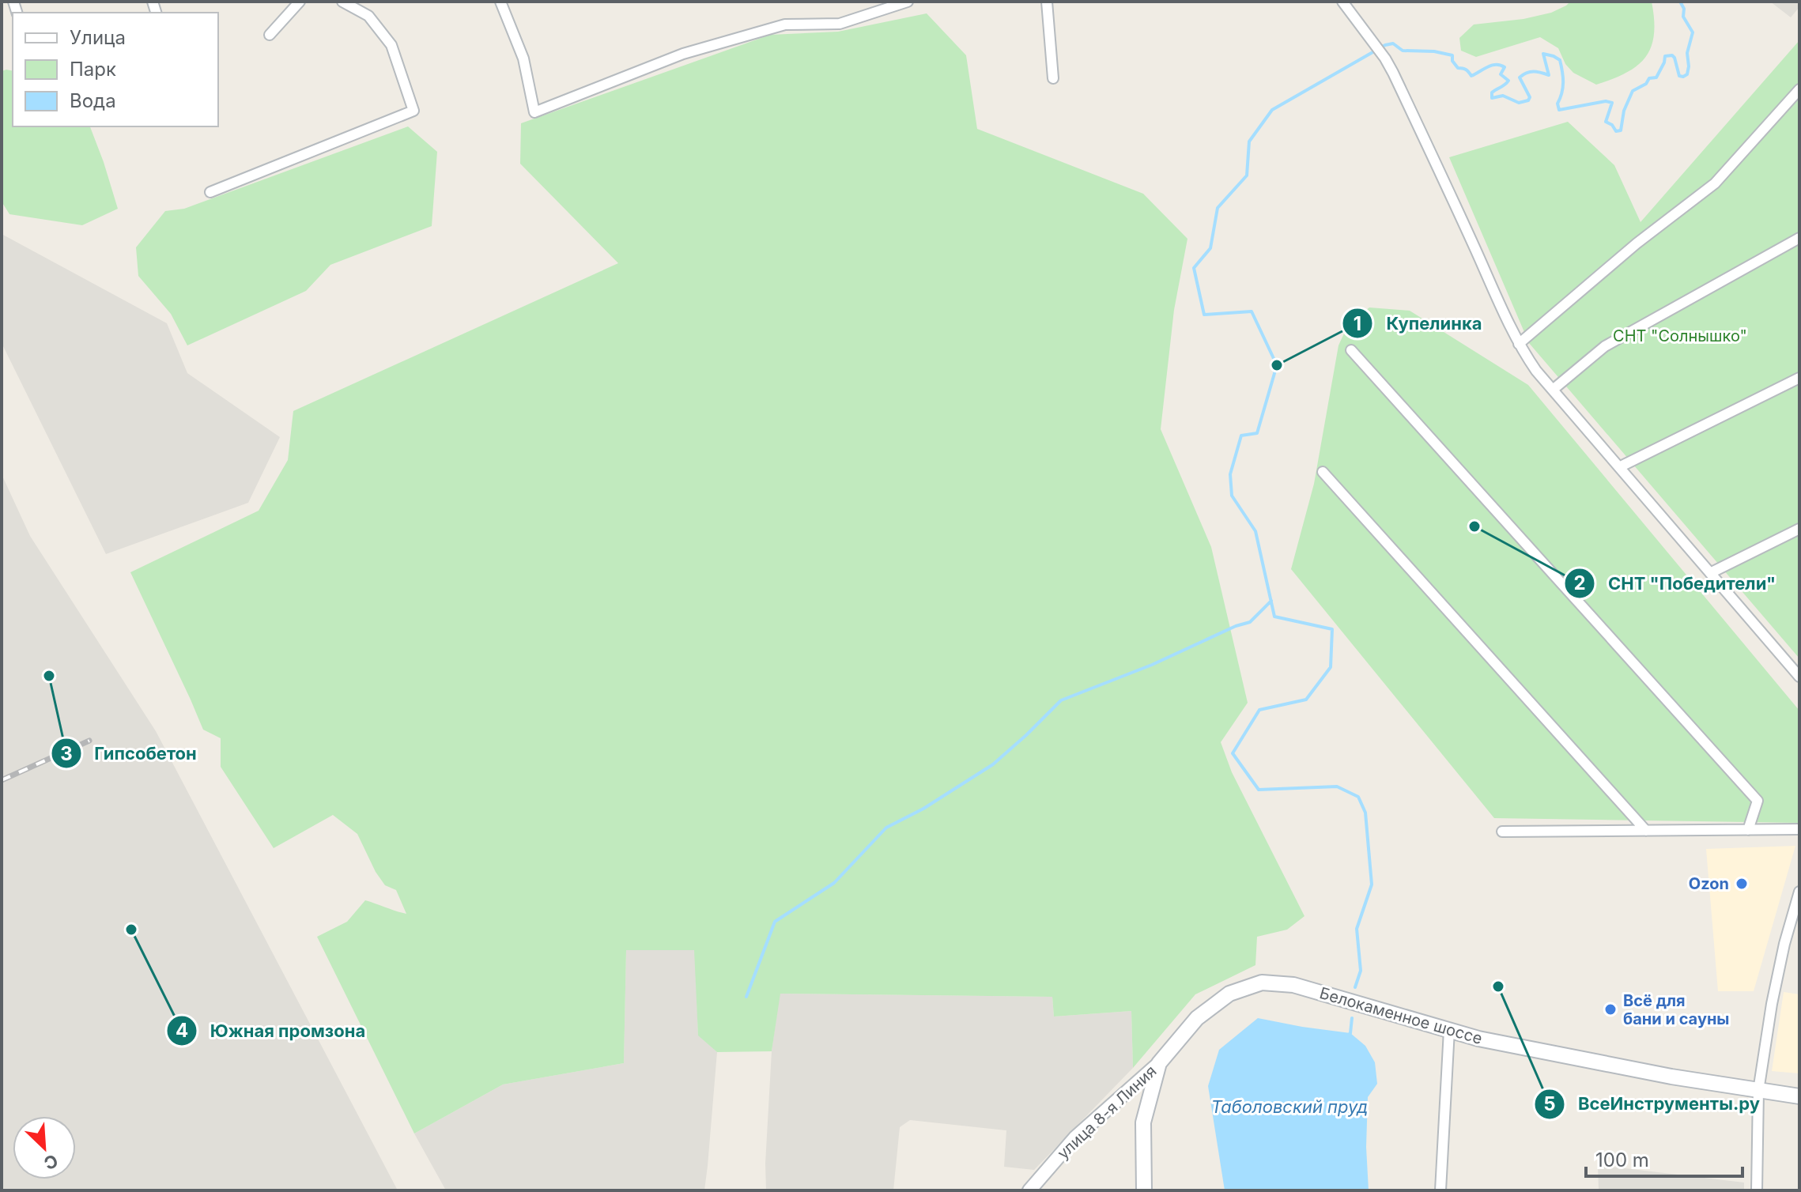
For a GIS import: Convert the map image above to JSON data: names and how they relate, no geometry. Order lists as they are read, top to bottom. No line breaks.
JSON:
{"streets":{"main road":["Белокаменное шоссе"],"street":["улица 8-я Линия"]},"crossings":[["Белокаменное шоссе","улица 8-я Линия"]],"water":["Таболовский пруд"],"parks":["СНТ \"Солнышко\""],"places":["Купелинка","СНТ \"Победители\"","Гипсобетон","Ozon","Южная промзона","ВсеИнструменты.ру","Всё для бани и сауны"],"legend":["Улица","Парк","Вода"],"scale_bar":"100 m","north":"bottom right"}
